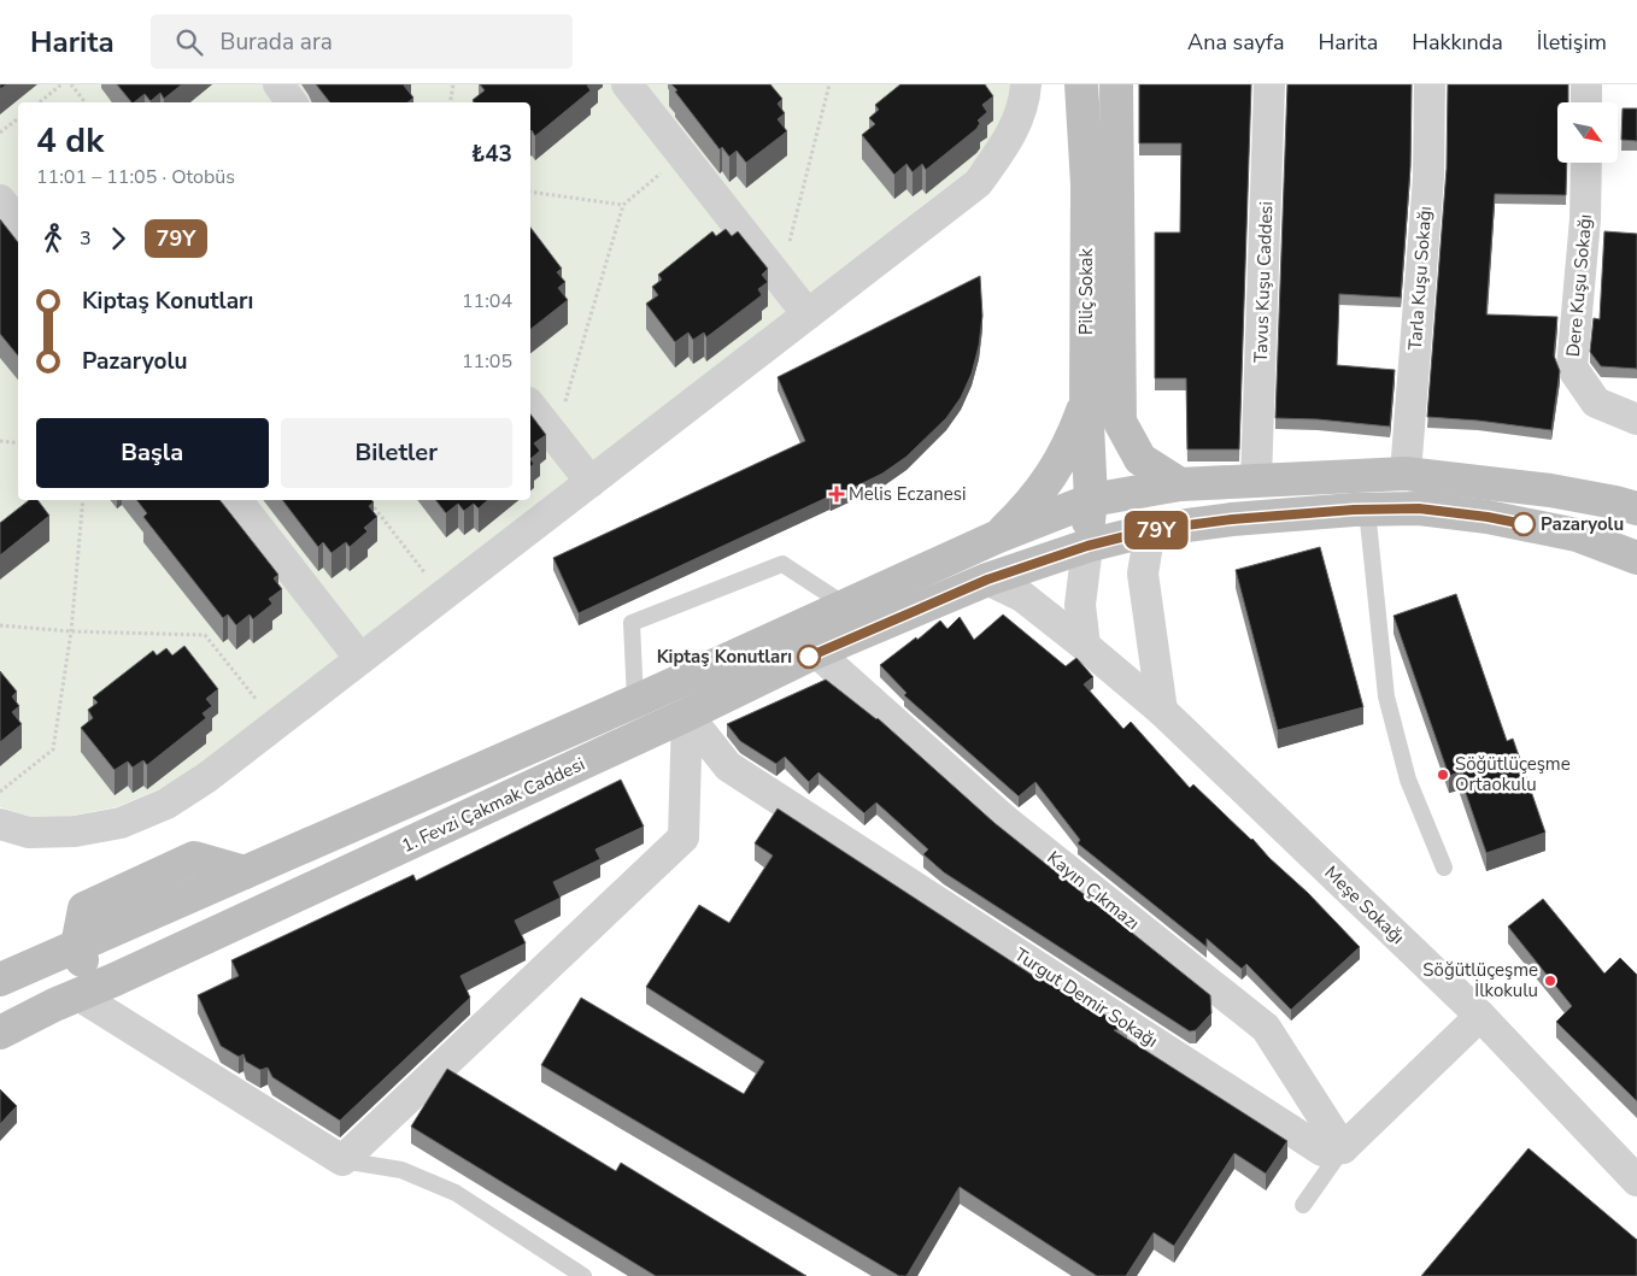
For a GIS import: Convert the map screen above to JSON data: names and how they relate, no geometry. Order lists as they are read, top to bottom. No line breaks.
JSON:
{"streets":{"main road":["Piliç Sokak","1. Fevzi Çakmak Caddesi"],"street":["Tarla Kuşu Sokağı","Tavus Kuşu Caddesi","Dere Kuşu Sokağı","Kayın Çıkmazı","Meşe Sokağı","Turgut Demir Sokağı"]},"crossings":[["Piliç Sokak","1. Fevzi Çakmak Caddesi"],["1. Fevzi Çakmak Caddesi","Kayın Çıkmazı"],["1. Fevzi Çakmak Caddesi","Meşe Sokağı"],["1. Fevzi Çakmak Caddesi","Turgut Demir Sokağı"],["Kayın Çıkmazı","Turgut Demir Sokağı"]],"places":{"health":["Melis Eczanesi"],"other":["Pazaryolu","Kiptaş Konutları","Söğütlüçeşme Ortaokulu","Söğütlüçeşme İlkokulu"]},"lines":["bus line 79Y"],"north":"bottom right","page":{"header":"Harita","search":"Burada ara","nav":["Ana sayfa","Harita","Hakkında","İletişim"],"on_map":"79Y","heading":["4 dk","11:01 – 11:05 · Otobüs","₺43"],"legs":["3","79Y"],"list":[{"name":"Kiptaş Konutları","value":"11:04"},{"name":"Pazaryolu","value":"11:05"}],"buttons":["Başla","Biletler"]}}
